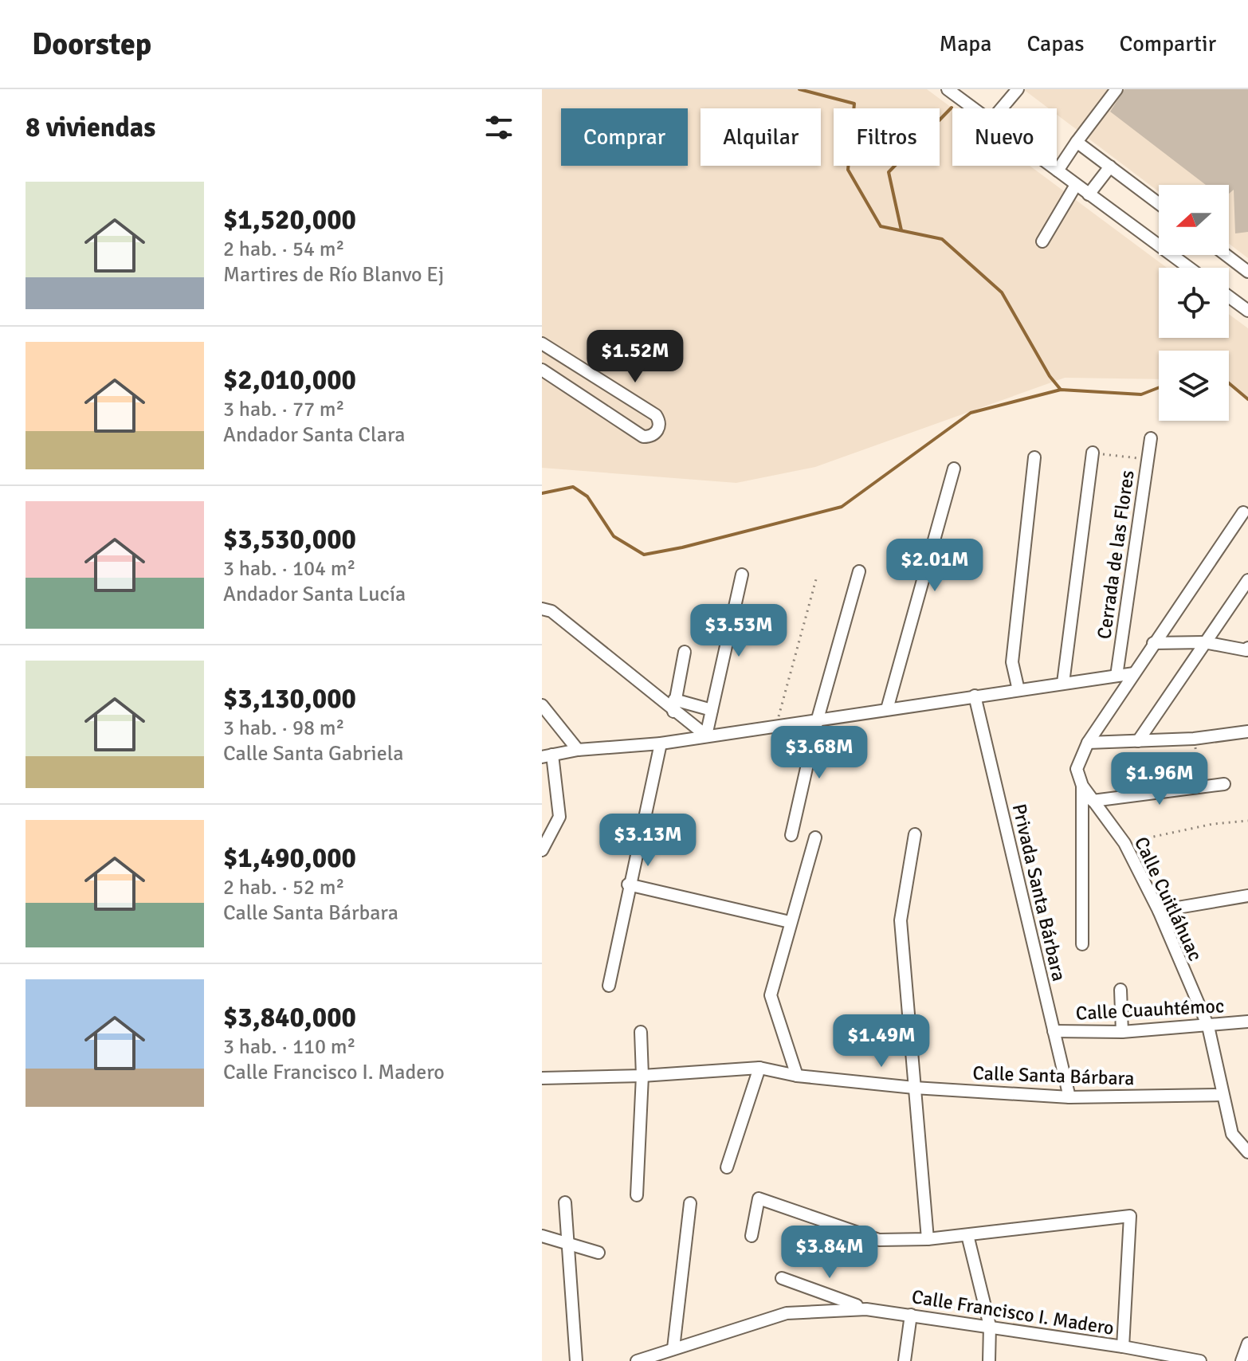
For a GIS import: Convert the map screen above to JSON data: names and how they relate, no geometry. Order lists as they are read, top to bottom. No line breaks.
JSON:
{"streets":{"street":["Cerrada de las Flores","Privada Santa Bárbara","Calle Cuitláhuac","Calle Cuauhtémoc","Calle Santa Bárbara","Calle Francisco I. Madero"]},"crossings":[["Privada Santa Bárbara","Calle Cuitláhuac"],["Privada Santa Bárbara","Calle Cuauhtémoc"],["Privada Santa Bárbara","Calle Santa Bárbara"],["Calle Cuitláhuac","Calle Cuauhtémoc"],["Calle Cuitláhuac","Calle Santa Bárbara"]],"north":"left","page":{"header":"Doorstep","nav":["Mapa","Capas","Compartir"],"heading":"8 viviendas","chip":["Comprar","Alquilar","Filtros","Nuevo"],"list":[{"name":"$1,520,000","note":"2 hab. · 54 m² · Martires de Río Blanvo Ej"},{"name":"$2,010,000","note":"3 hab. · 77 m² · Andador Santa Clara"},{"name":"$3,530,000","note":"3 hab. · 104 m² · Andador Santa Lucía"},{"name":"$3,130,000","note":"3 hab. · 98 m² · Calle Santa Gabriela"},{"name":"$1,490,000","note":"2 hab. · 52 m² · Calle Santa Bárbara"},{"name":"$3,840,000","note":"3 hab. · 110 m² · Calle Francisco I. Madero"}],"price":["$1.52M","$2.01M","$3.53M","$3.68M","$1.96M","$3.13M","$1.49M","$3.84M"]}}
